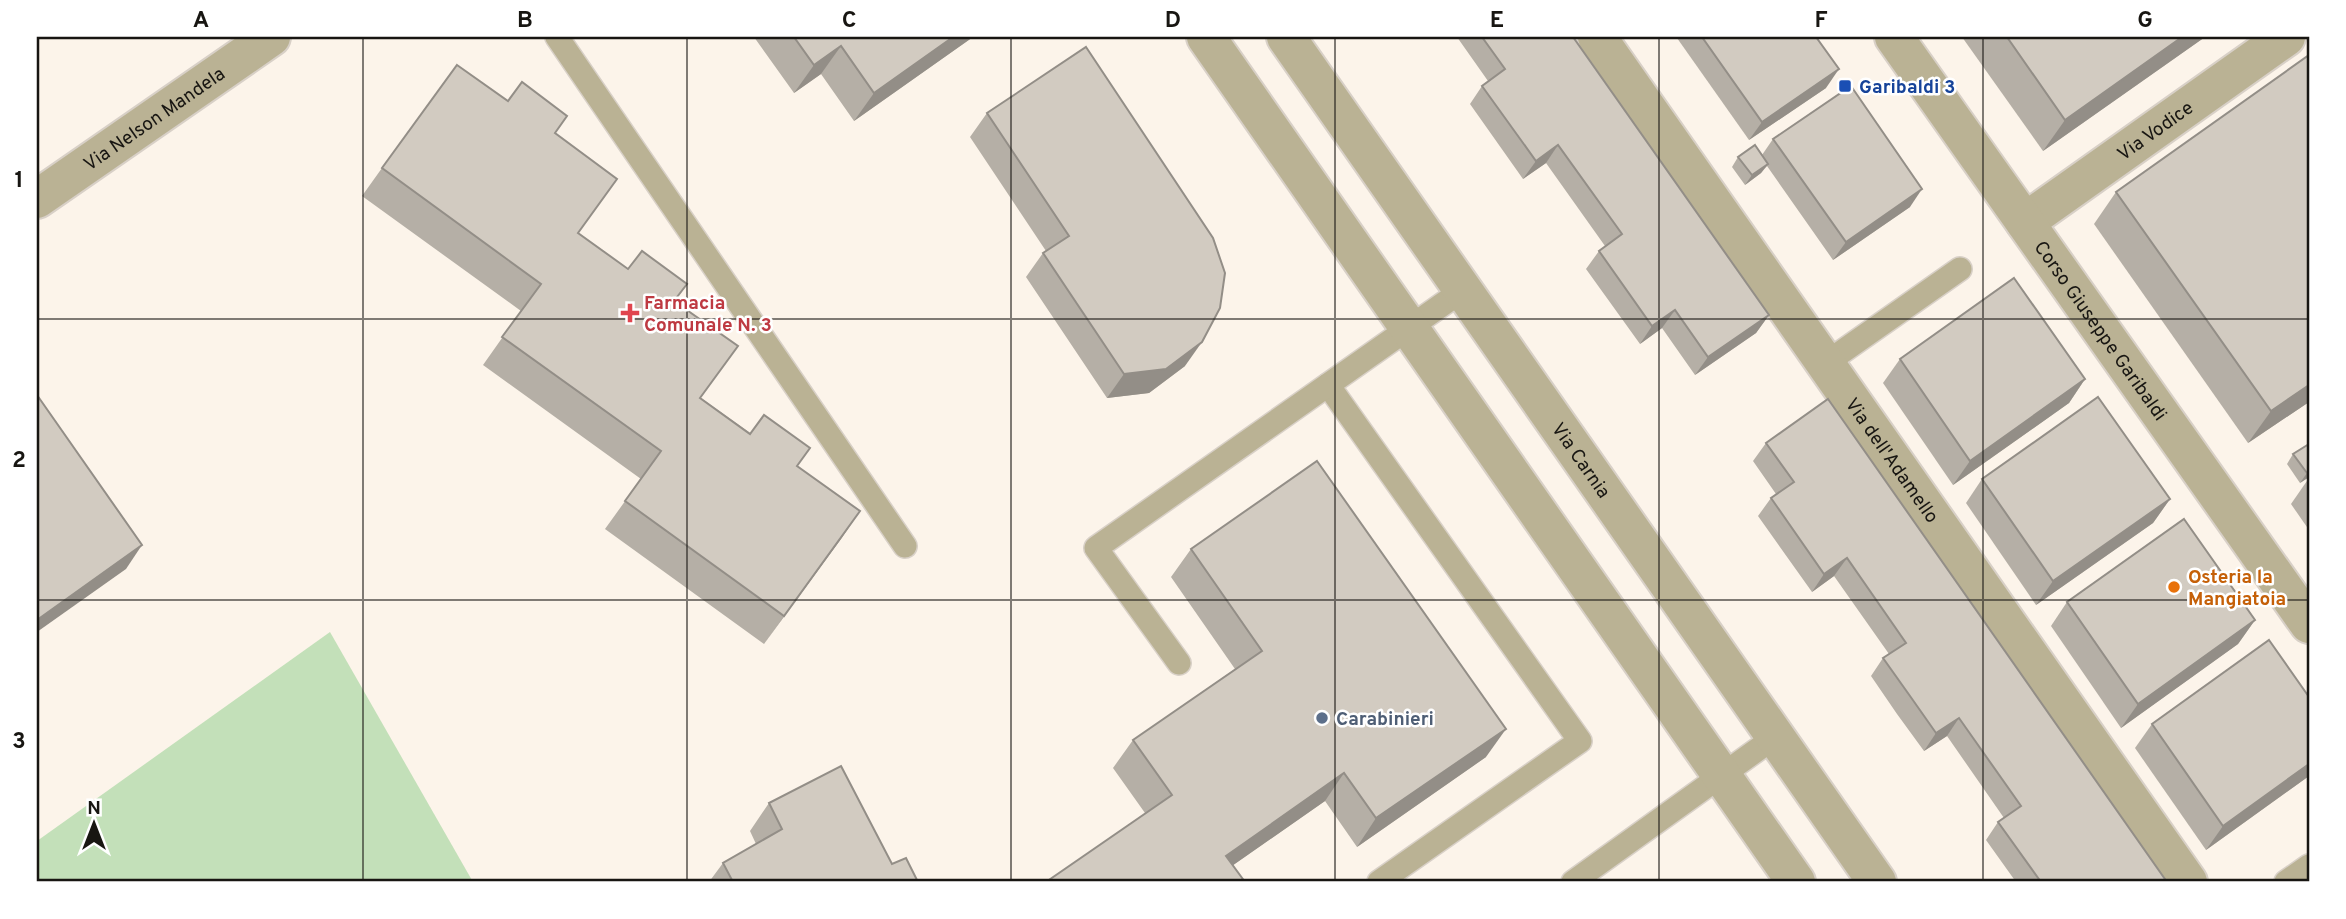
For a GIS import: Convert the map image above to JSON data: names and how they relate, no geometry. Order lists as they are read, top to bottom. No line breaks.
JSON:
{"streets":{"street":["Via Nelson Mandela","Via Vodice","Corso Giuseppe Garibaldi","Via dell'Adamello","Via Carnia"]},"crossings":[["Via Vodice","Corso Giuseppe Garibaldi"]],"places":{"transit":["Garibaldi 3"],"health":["Farmacia Comunale N. 3"],"other":["Osteria la Mangiatoia","Carabinieri"]},"north":"top","grid":{"columns":["A","B","C","D","E","F","G"],"rows":["1","2","3"]}}
